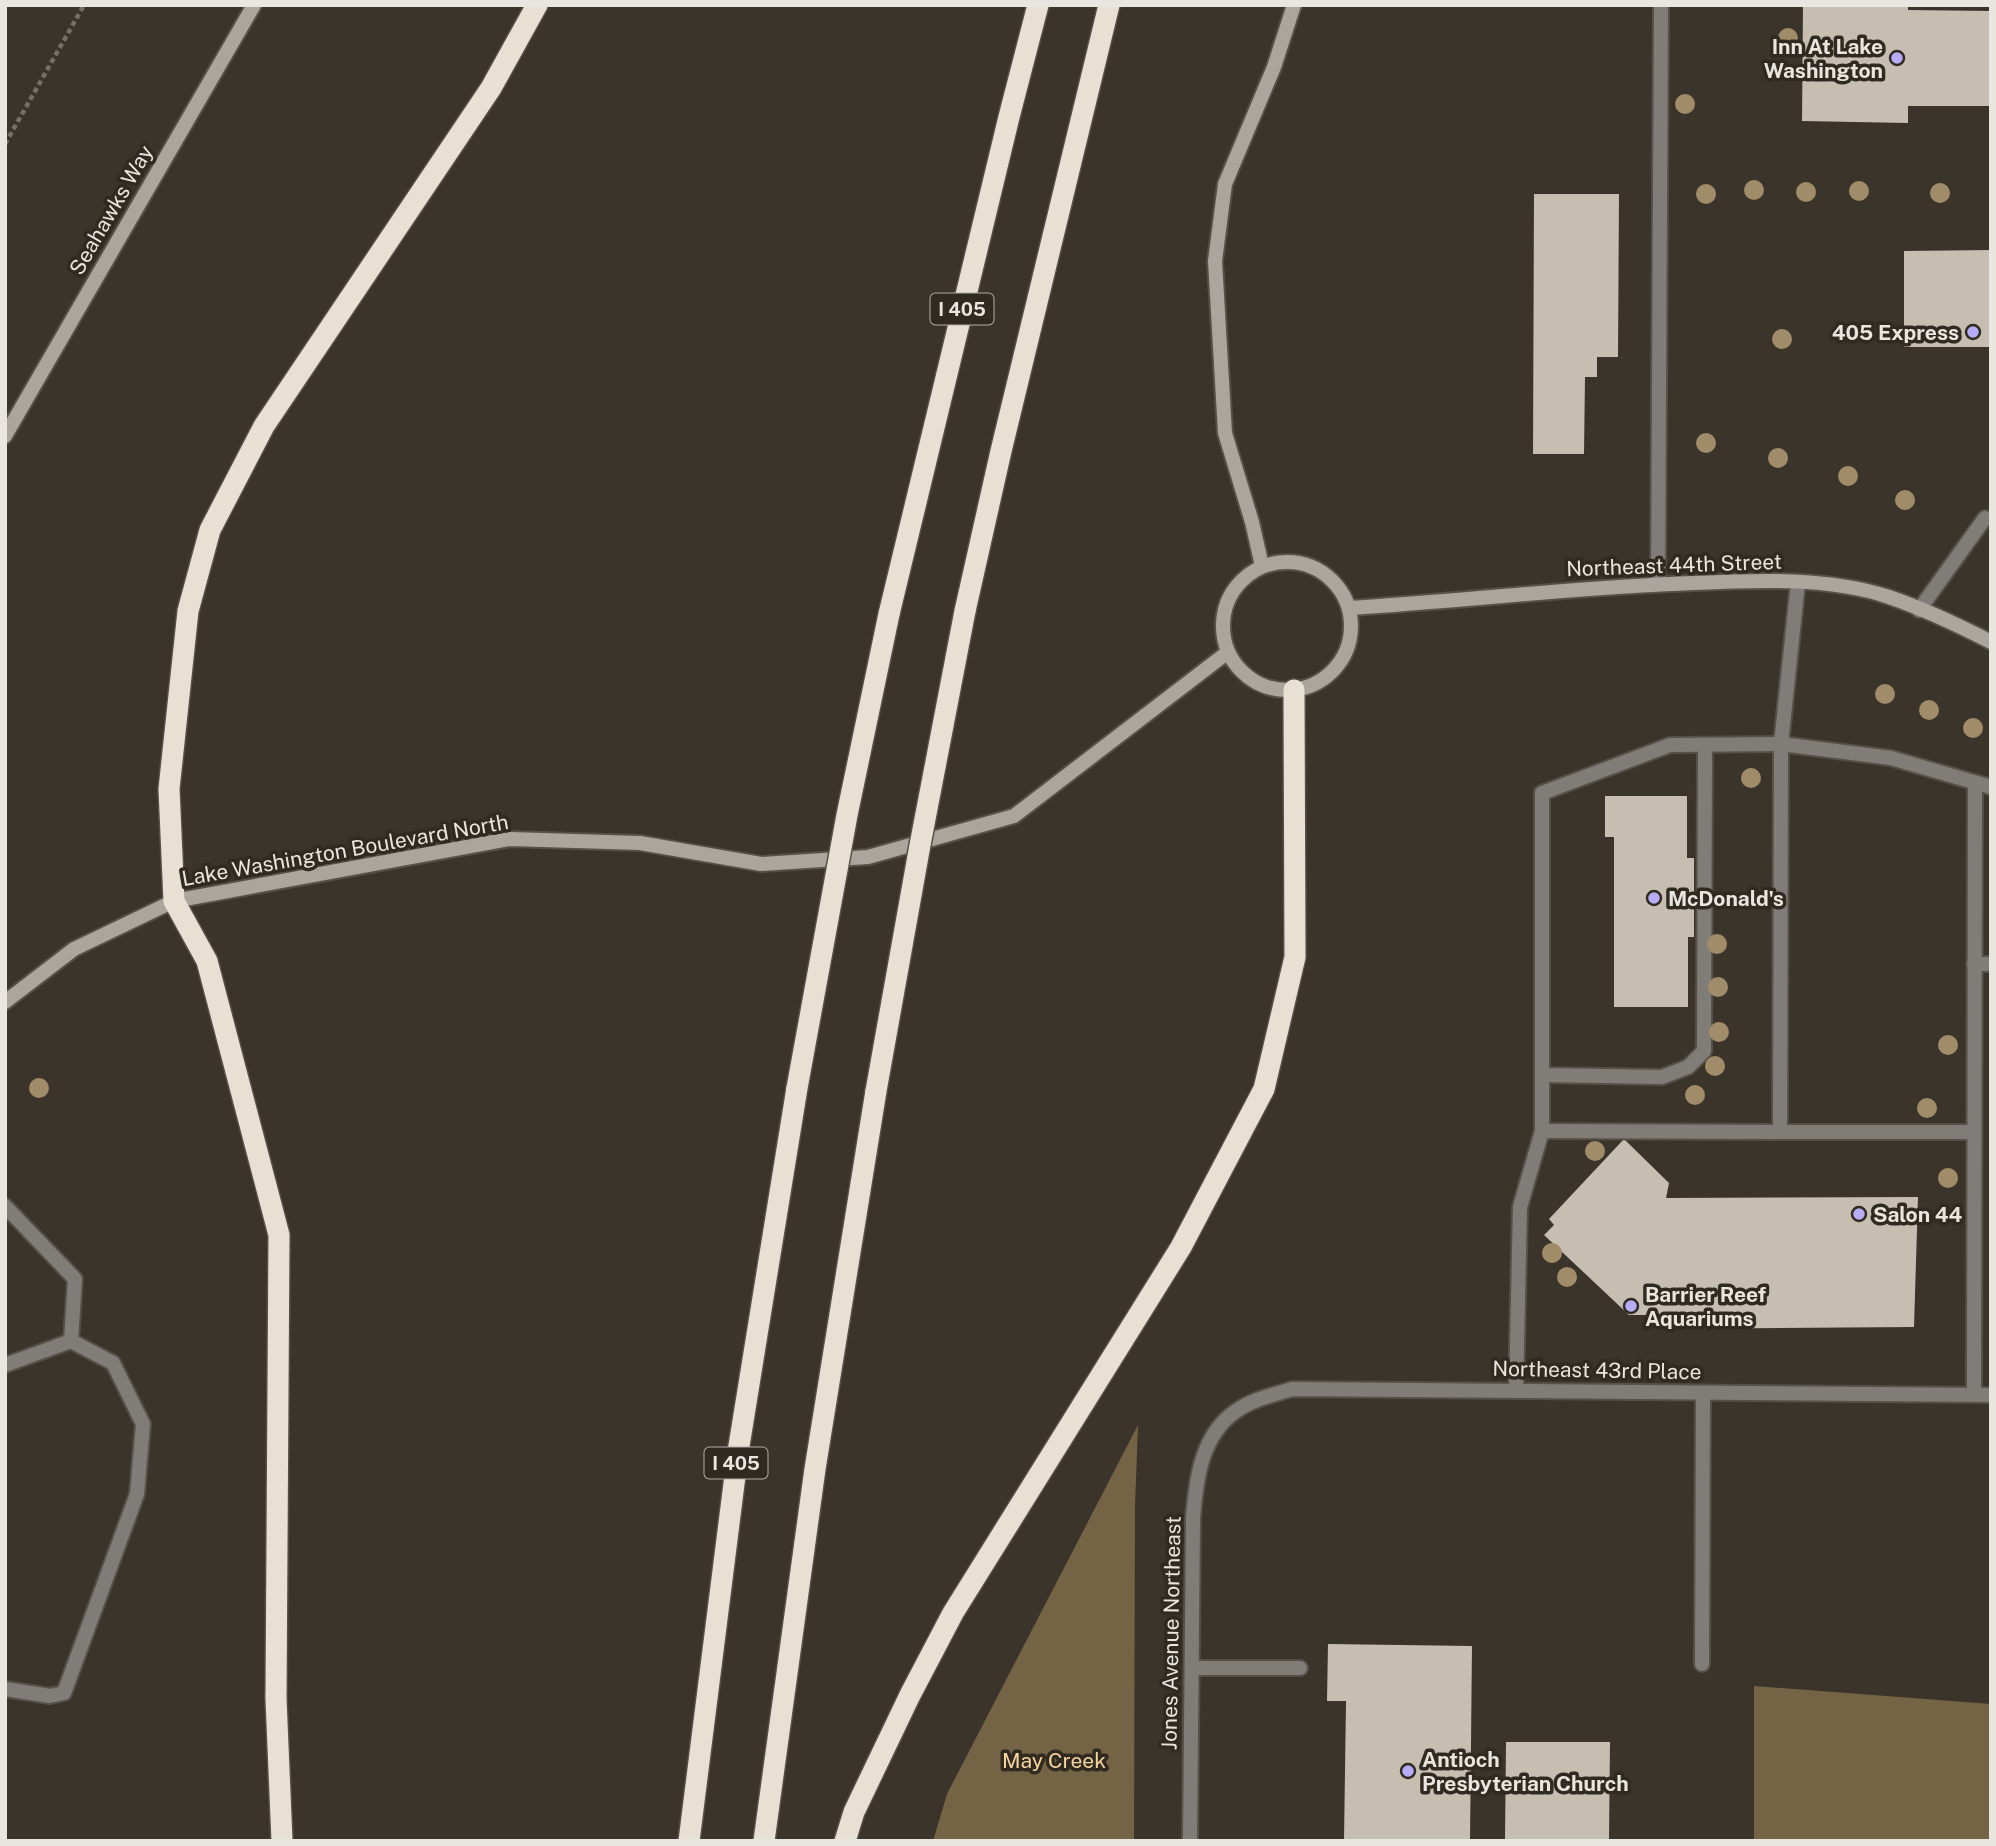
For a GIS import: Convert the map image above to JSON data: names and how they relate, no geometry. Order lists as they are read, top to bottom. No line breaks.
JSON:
{"streets":{"highway":["I 405"],"street":["Seahawks Way","Northeast 44th Street","Lake Washington Boulevard North","Northeast 43rd Place","Jones Avenue Northeast"]},"crossings":[["Northeast 44th Street","Lake Washington Boulevard North"],["Northeast 43rd Place","Jones Avenue Northeast"]],"parks":["May Creek"],"places":["Inn At Lake Washington","405 Express","McDonald's","Salon 44","Barrier Reef Aquariums","Antioch Presbyterian Church"]}
